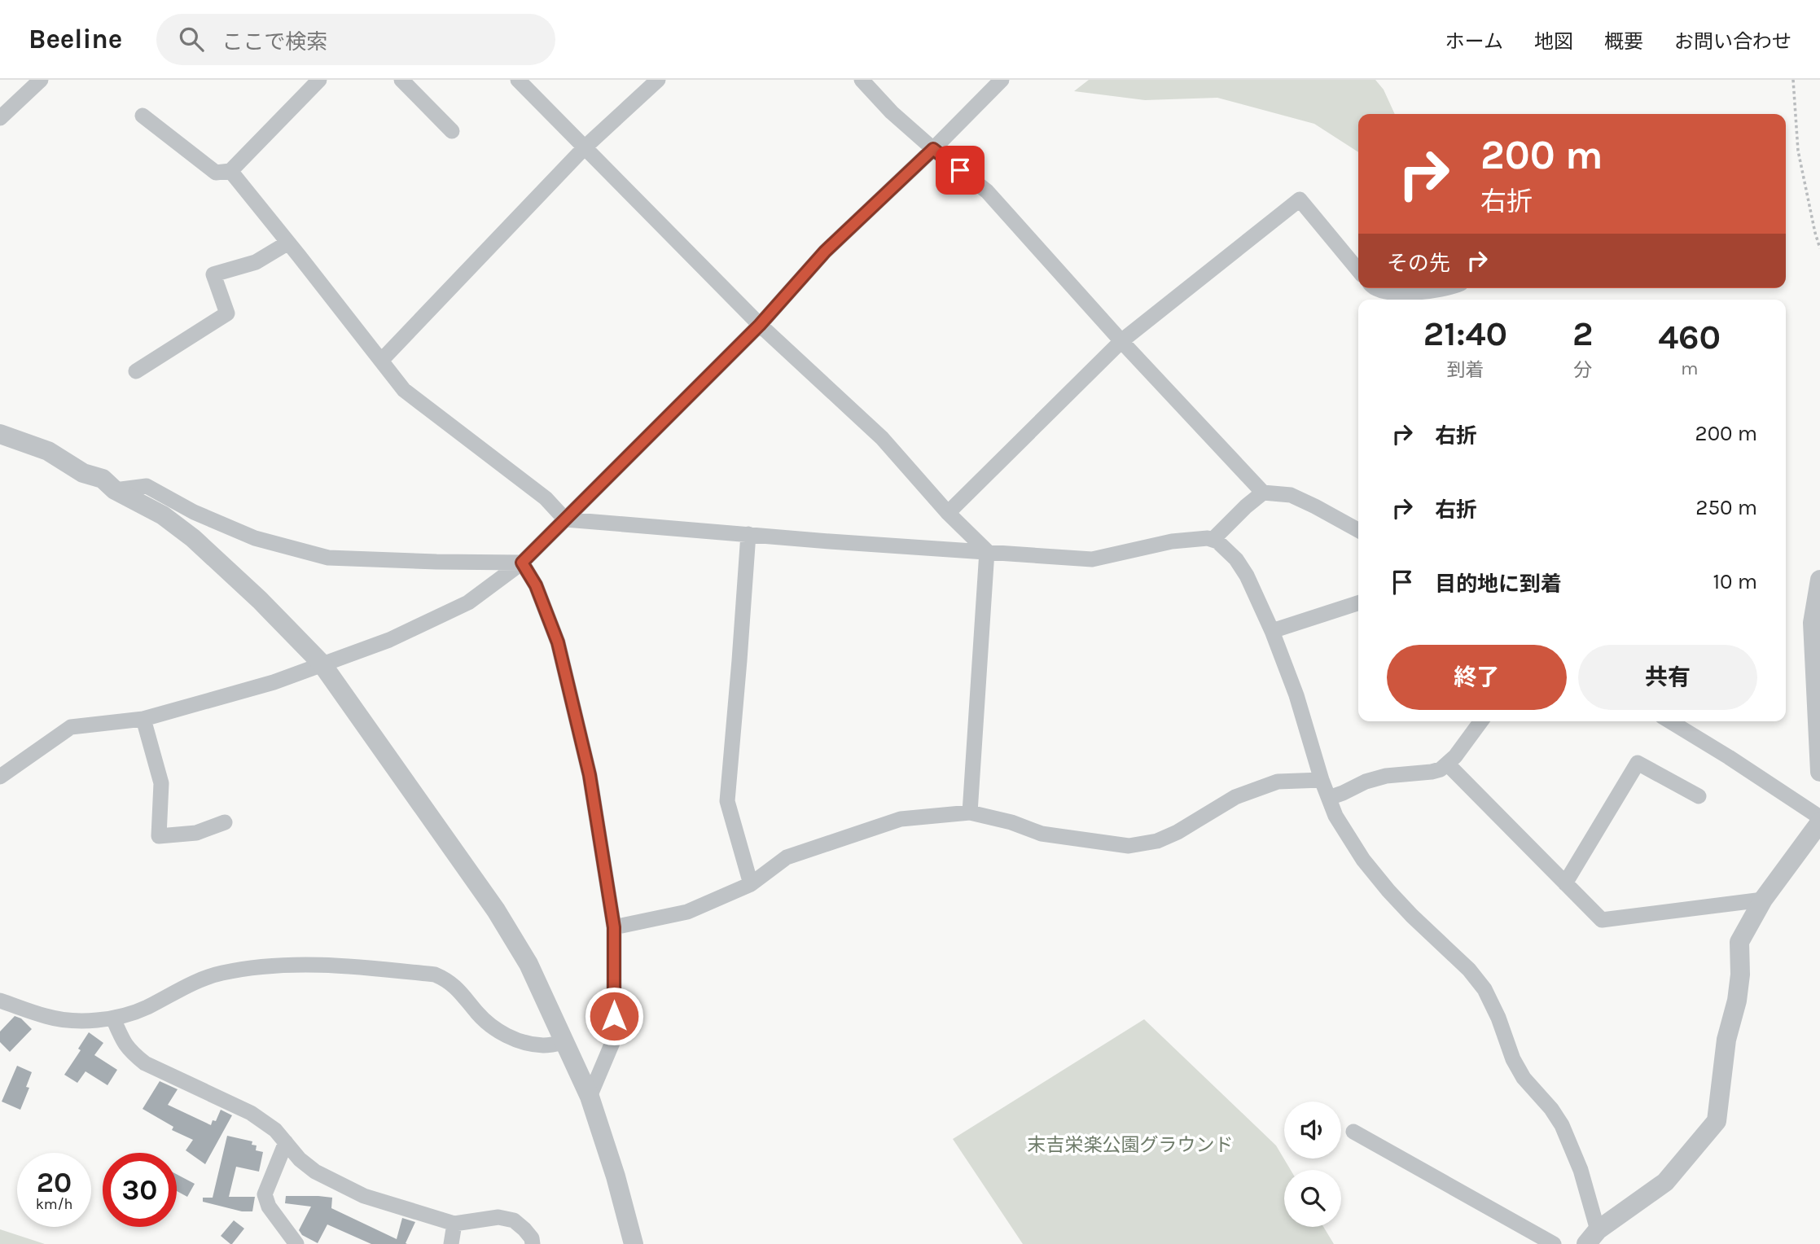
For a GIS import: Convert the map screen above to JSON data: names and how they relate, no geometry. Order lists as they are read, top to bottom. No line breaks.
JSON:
{"parks":["末吉栄楽公園グラウンド"],"page":{"header":"Beeline","search":"ここで検索","nav":["ホーム","地図","概要","お問い合わせ"],"turn":["200 m","右折"],"then":"その先","eta":["21:40","到着","2","分","460","m"],"list":[{"name":"右折","value":"200 m"},{"name":"右折","value":"250 m"},{"name":"目的地に到着","value":"10 m"}],"buttons":["終了","共有"],"speed":"20 km/h","limit":"30"}}
